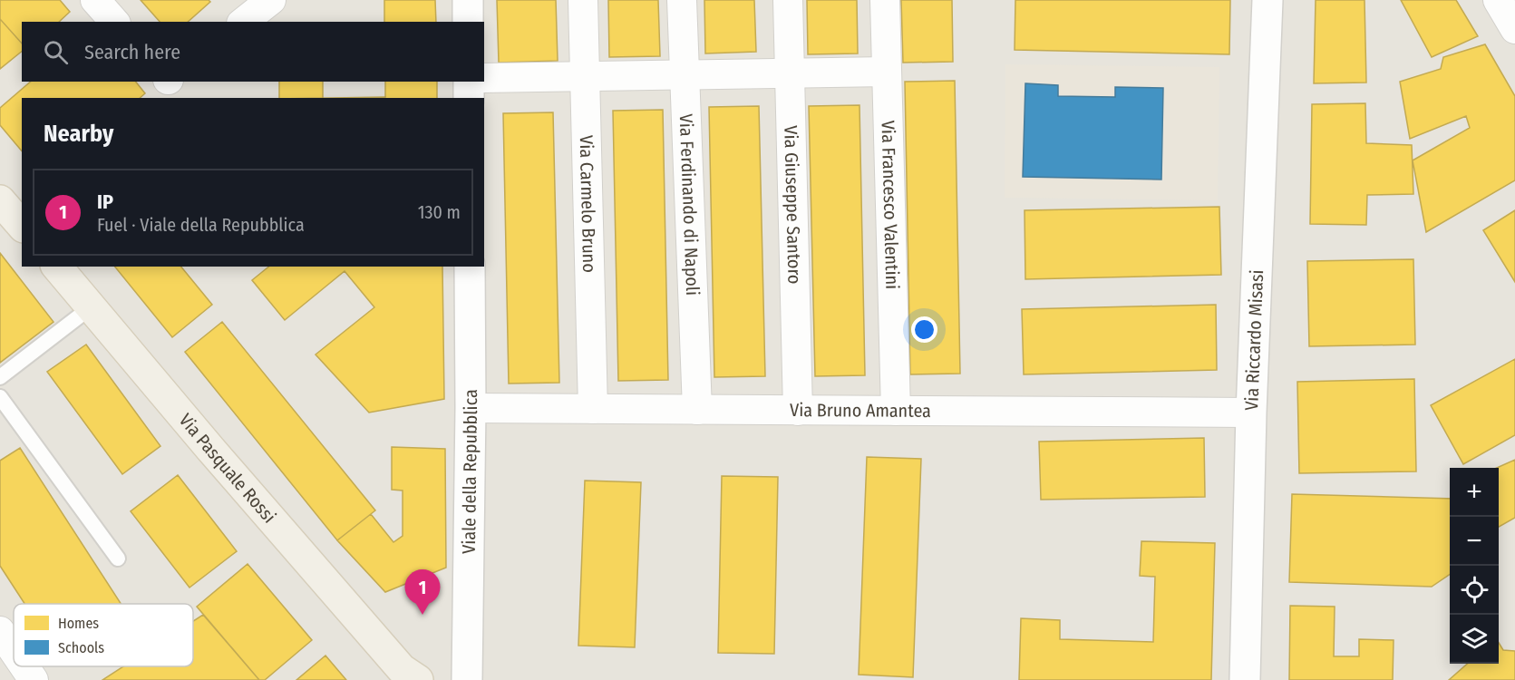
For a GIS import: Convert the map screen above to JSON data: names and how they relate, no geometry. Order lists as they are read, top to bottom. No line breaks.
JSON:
{"streets":{"main road":["Via Pasquale Rossi"],"street":["Via Carmelo Bruno","Via Ferdinando di Napoli","Via Giuseppe Santoro","Via Francesco Valentini","Via Riccardo Misasi","Via Bruno Amantea","Viale della Repubblica"]},"crossings":[["Via Carmelo Bruno","Via Bruno Amantea"],["Via Ferdinando di Napoli","Via Bruno Amantea"],["Via Giuseppe Santoro","Via Bruno Amantea"],["Via Francesco Valentini","Via Bruno Amantea"],["Via Riccardo Misasi","Via Bruno Amantea"],["Via Bruno Amantea","Viale della Repubblica"]],"legend":["Homes","Schools"],"page":{"search":"Search here","heading":"Nearby","list":[{"mark":"1","name":"IP","note":"Fuel · Viale della Repubblica","value":"130 m"}],"map_buttons":["+","−"],"pins":"1"}}
